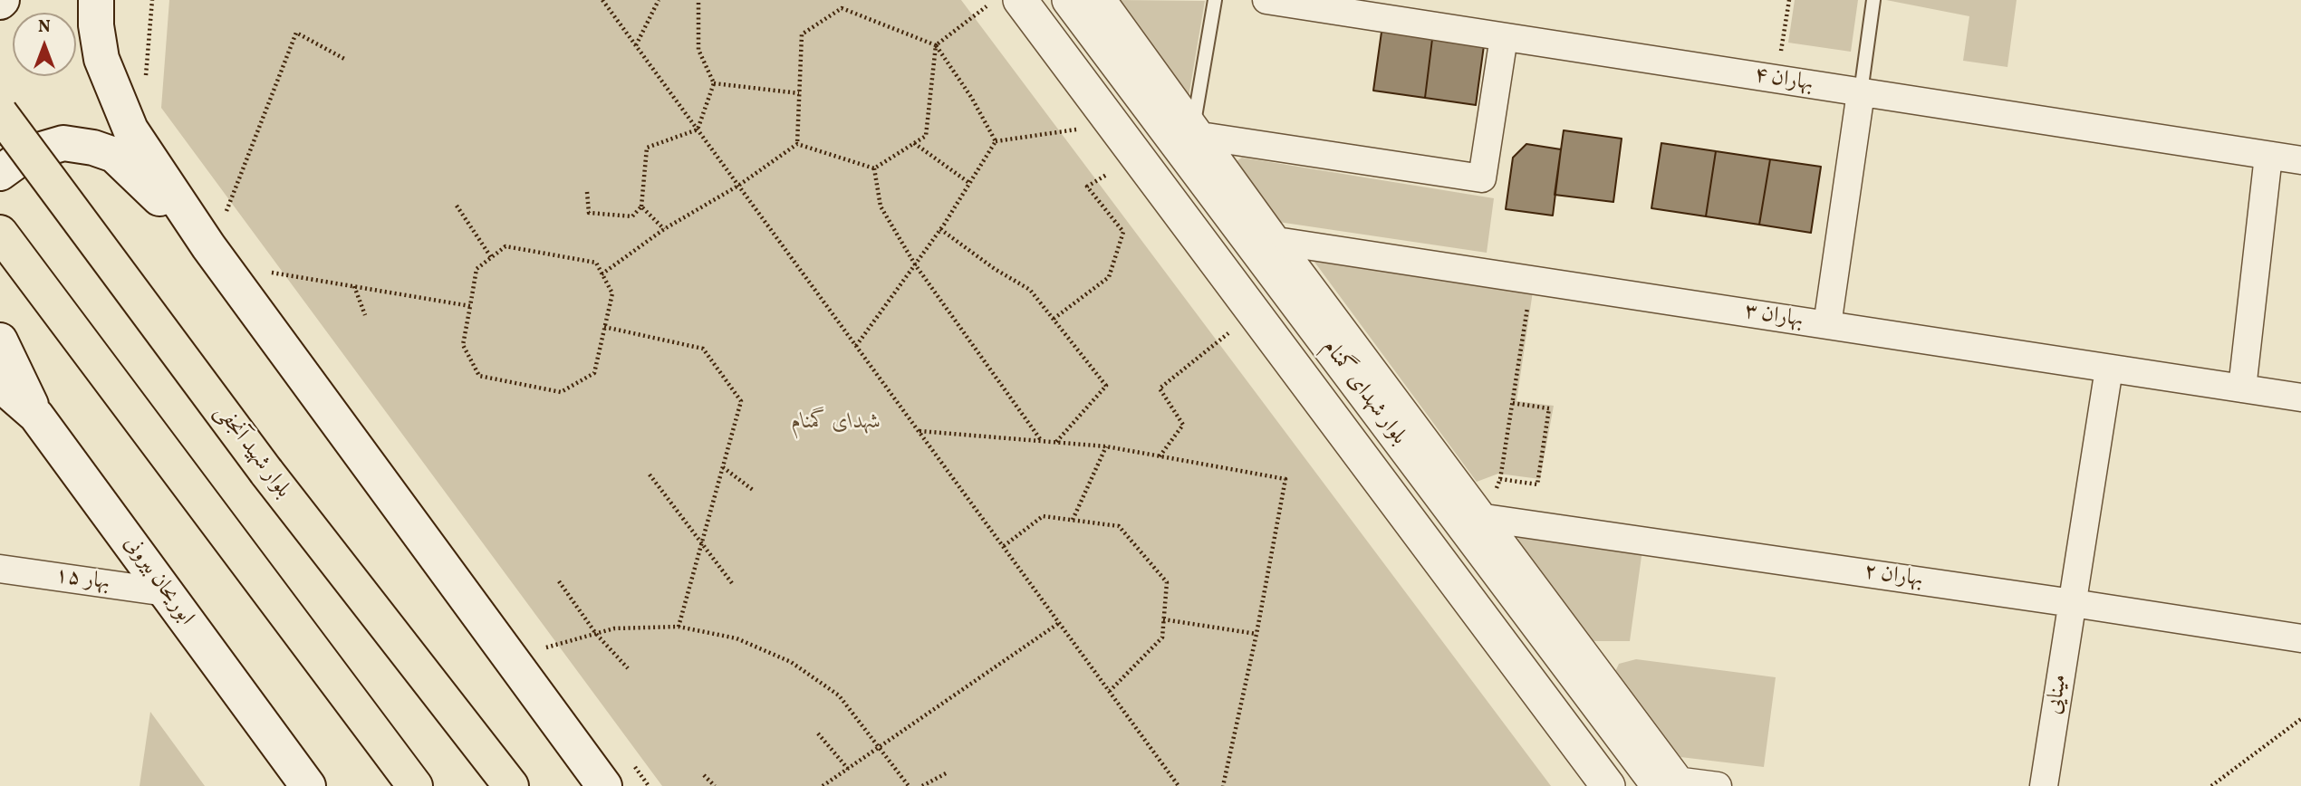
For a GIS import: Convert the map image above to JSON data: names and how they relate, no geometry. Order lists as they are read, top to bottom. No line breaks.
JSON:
{"streets":{"main road":["بلوار شهید آنجفی","ابوریحان بیرونی"],"street":["بهاران ۴","بهاران ۳","بلوار شهدای گمنام","بهاران ۲","بهار ۱۵","مینایی"]},"crossings":[["بهاران ۳","بلوار شهدای گمنام"],["بهاران ۳","مینایی"],["بهاران ۲","مینایی"],["بهار ۱۵","ابوریحان بیرونی"]],"parks":["شهدای گمنام"],"north":"top"}
